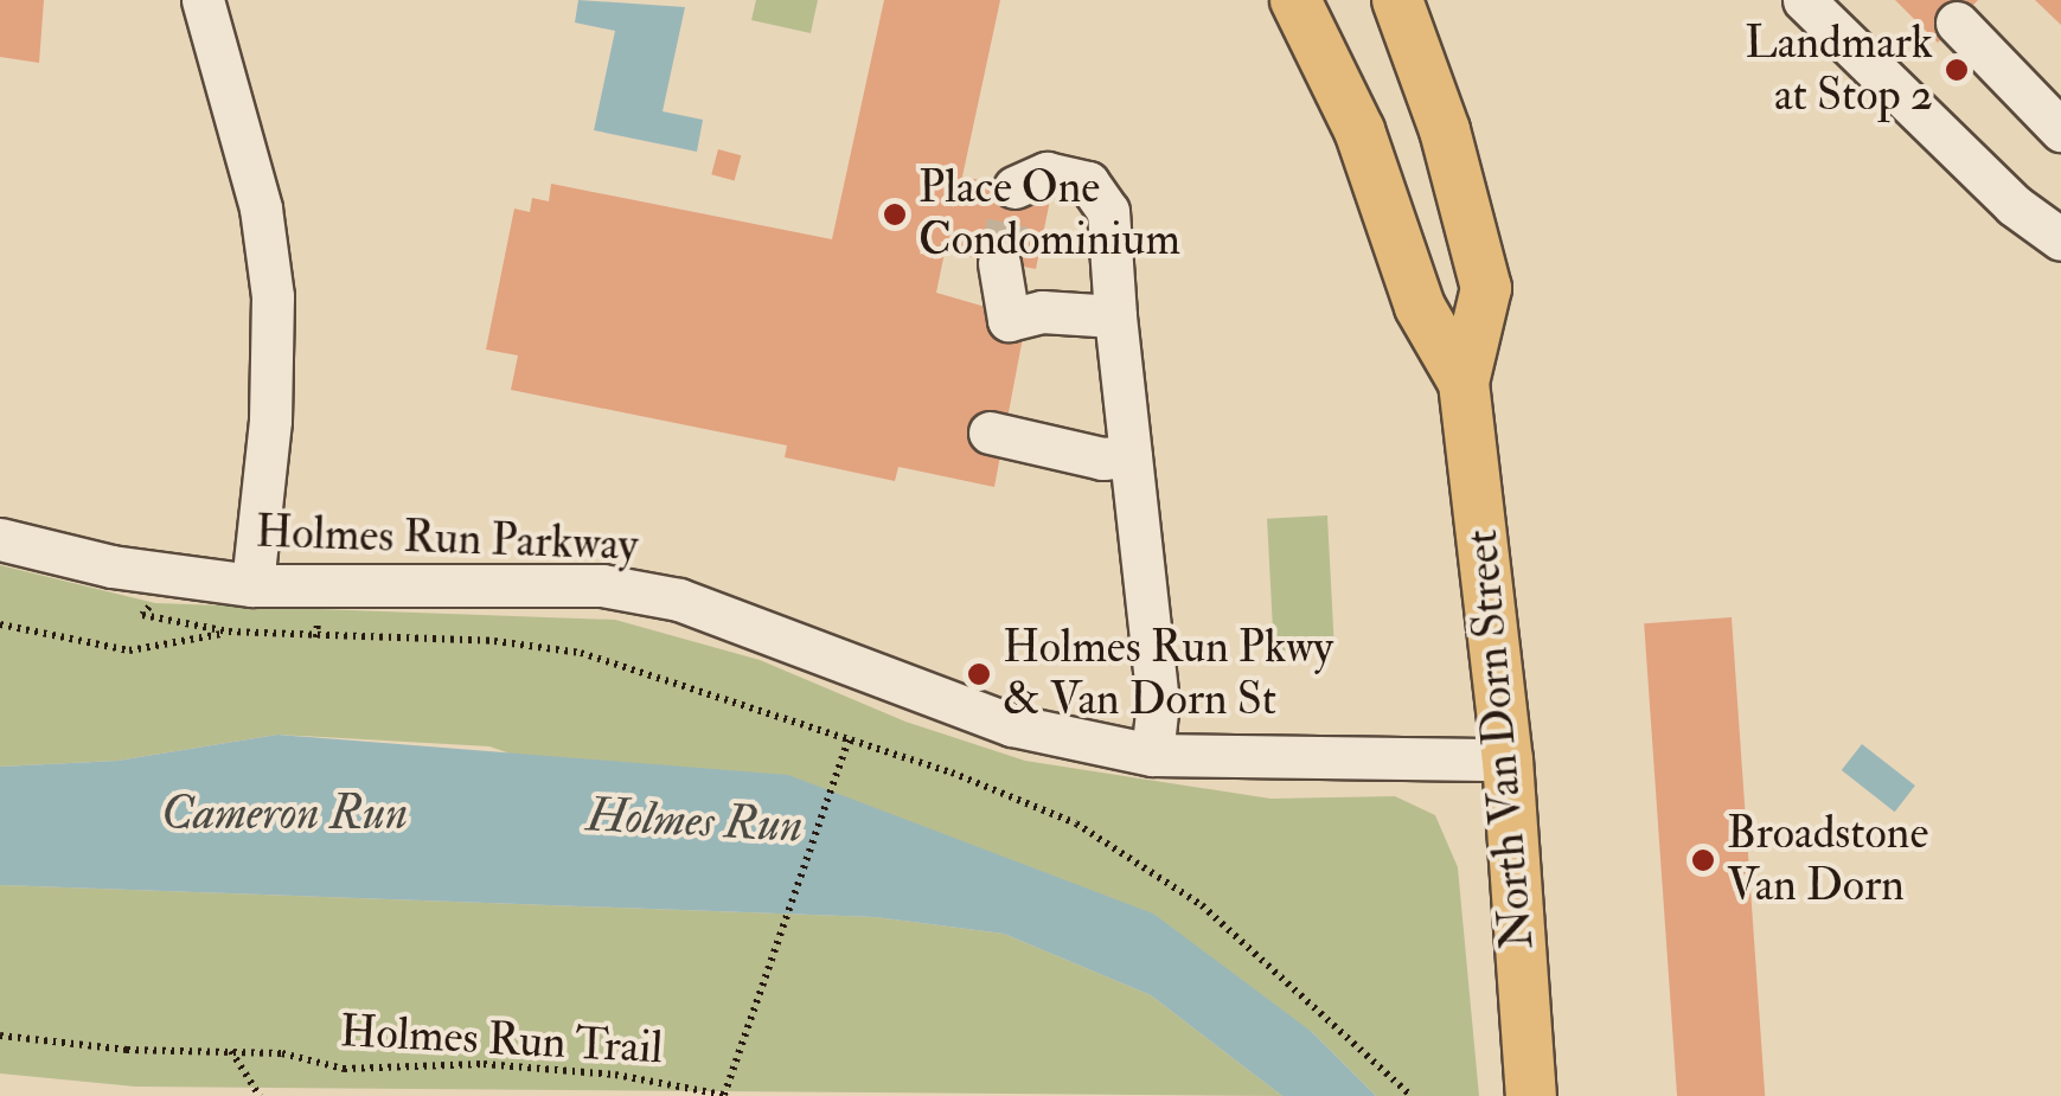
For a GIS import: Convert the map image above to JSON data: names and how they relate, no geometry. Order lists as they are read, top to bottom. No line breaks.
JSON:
{"streets":{"main road":["North Van Dorn Street"],"street":["Holmes Run Parkway"],"path":["Holmes Run Trail"]},"crossings":[["Holmes Run Parkway","North Van Dorn Street"]],"water":["Cameron Run","Holmes Run"],"places":["Landmark at Stop 2","Place One Condominium","Holmes Run Pkwy & Van Dorn St","Broadstone Van Dorn"]}
